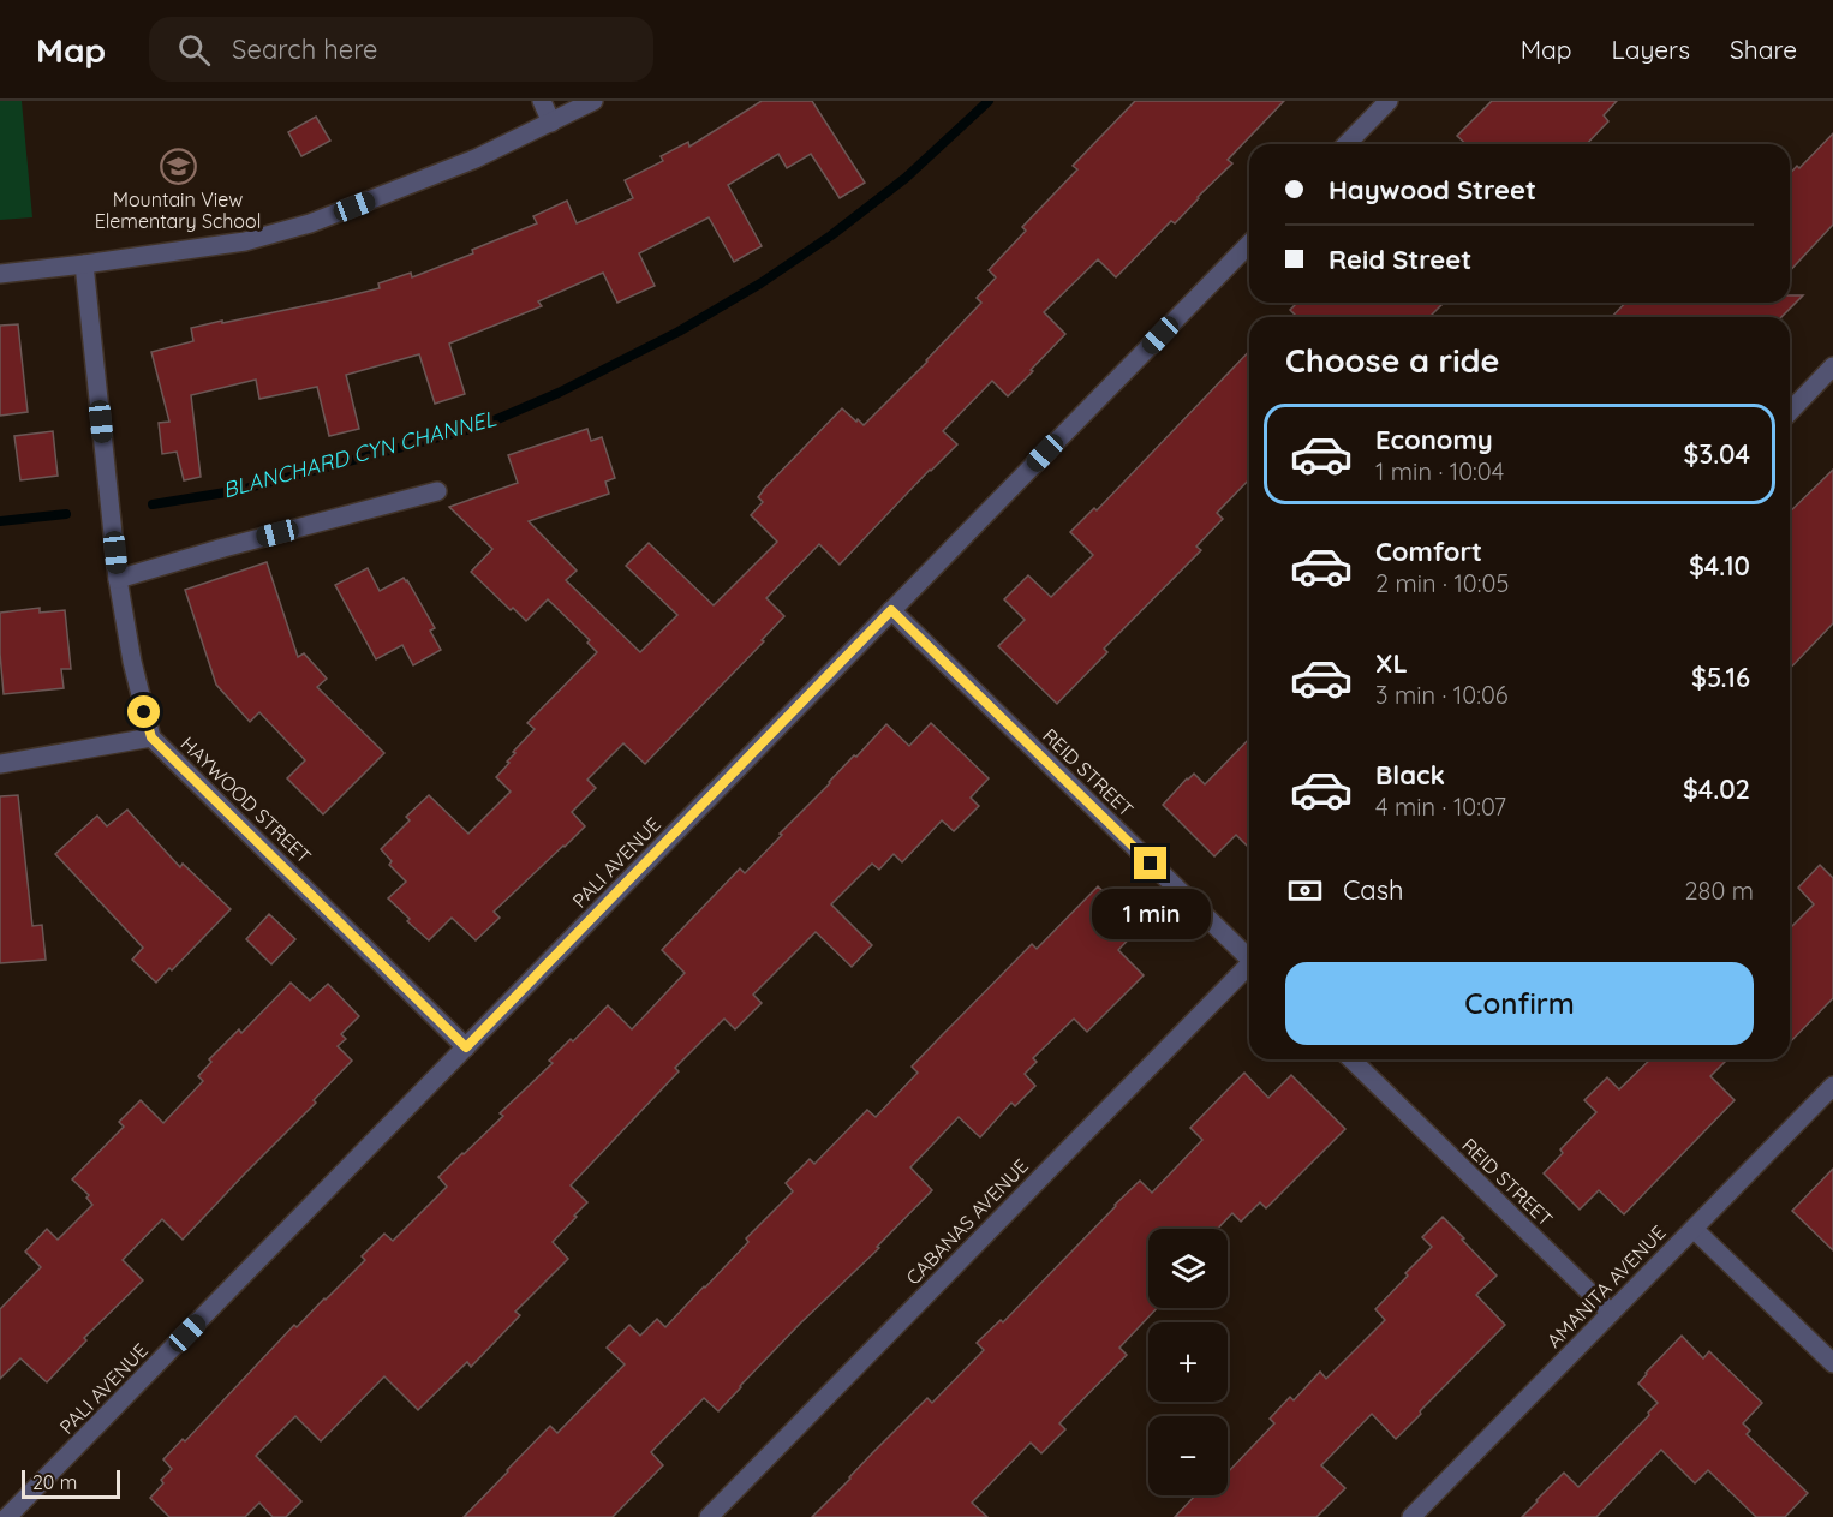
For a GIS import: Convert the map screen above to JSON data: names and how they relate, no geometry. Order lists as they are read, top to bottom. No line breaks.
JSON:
{"streets":{"street":["REID STREET","HAYWOOD STREET","PALI AVENUE","CABANAS AVENUE","AMANITA AVENUE"]},"crossings":[["REID STREET","PALI AVENUE"],["REID STREET","AMANITA AVENUE"],["HAYWOOD STREET","PALI AVENUE"]],"water":["BLANCHARD CYN CHANNEL"],"places":{"school or university":["Mountain View Elementary School"]},"scale_bar":"20 m","page":{"header":"Map","search":"Search here","nav":["Map","Layers","Share"],"banner":["Haywood Street","Reid Street"],"heading":"Choose a ride","list":[{"name":"Economy","note":"1 min · 10:04","value":"$3.04"},{"name":"Comfort","note":"2 min · 10:05","value":"$4.10"},{"name":"XL","note":"3 min · 10:06","value":"$5.16"},{"name":"Black","note":"4 min · 10:07","value":"$4.02"}],"pay":["Cash","280 m"],"bubble":"1 min","buttons":"Confirm","map_buttons":["+","−"],"scale":"20 m"}}
